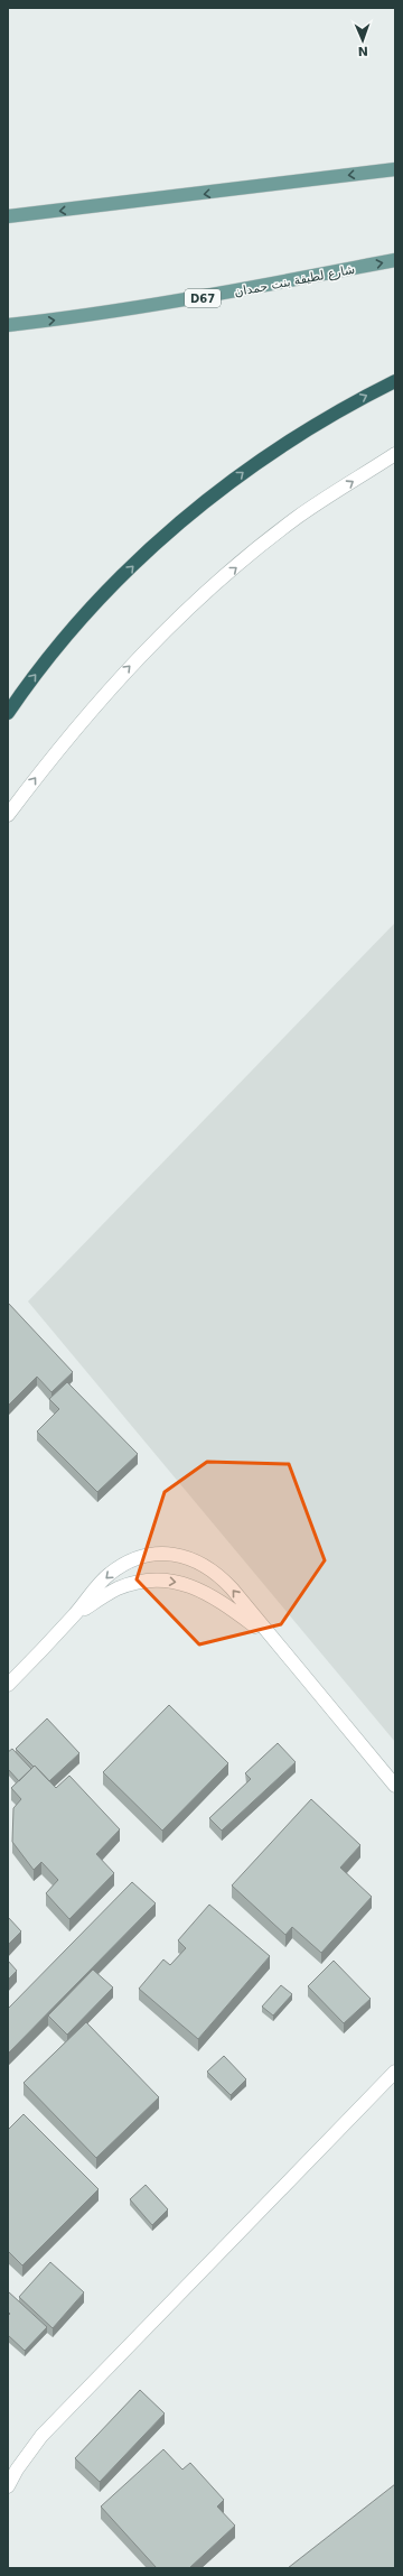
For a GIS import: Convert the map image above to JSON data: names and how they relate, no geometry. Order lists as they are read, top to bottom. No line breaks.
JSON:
{"streets":{"main road":["شارع لطيفة بنت حمدان","D67"]},"north":"bottom"}
